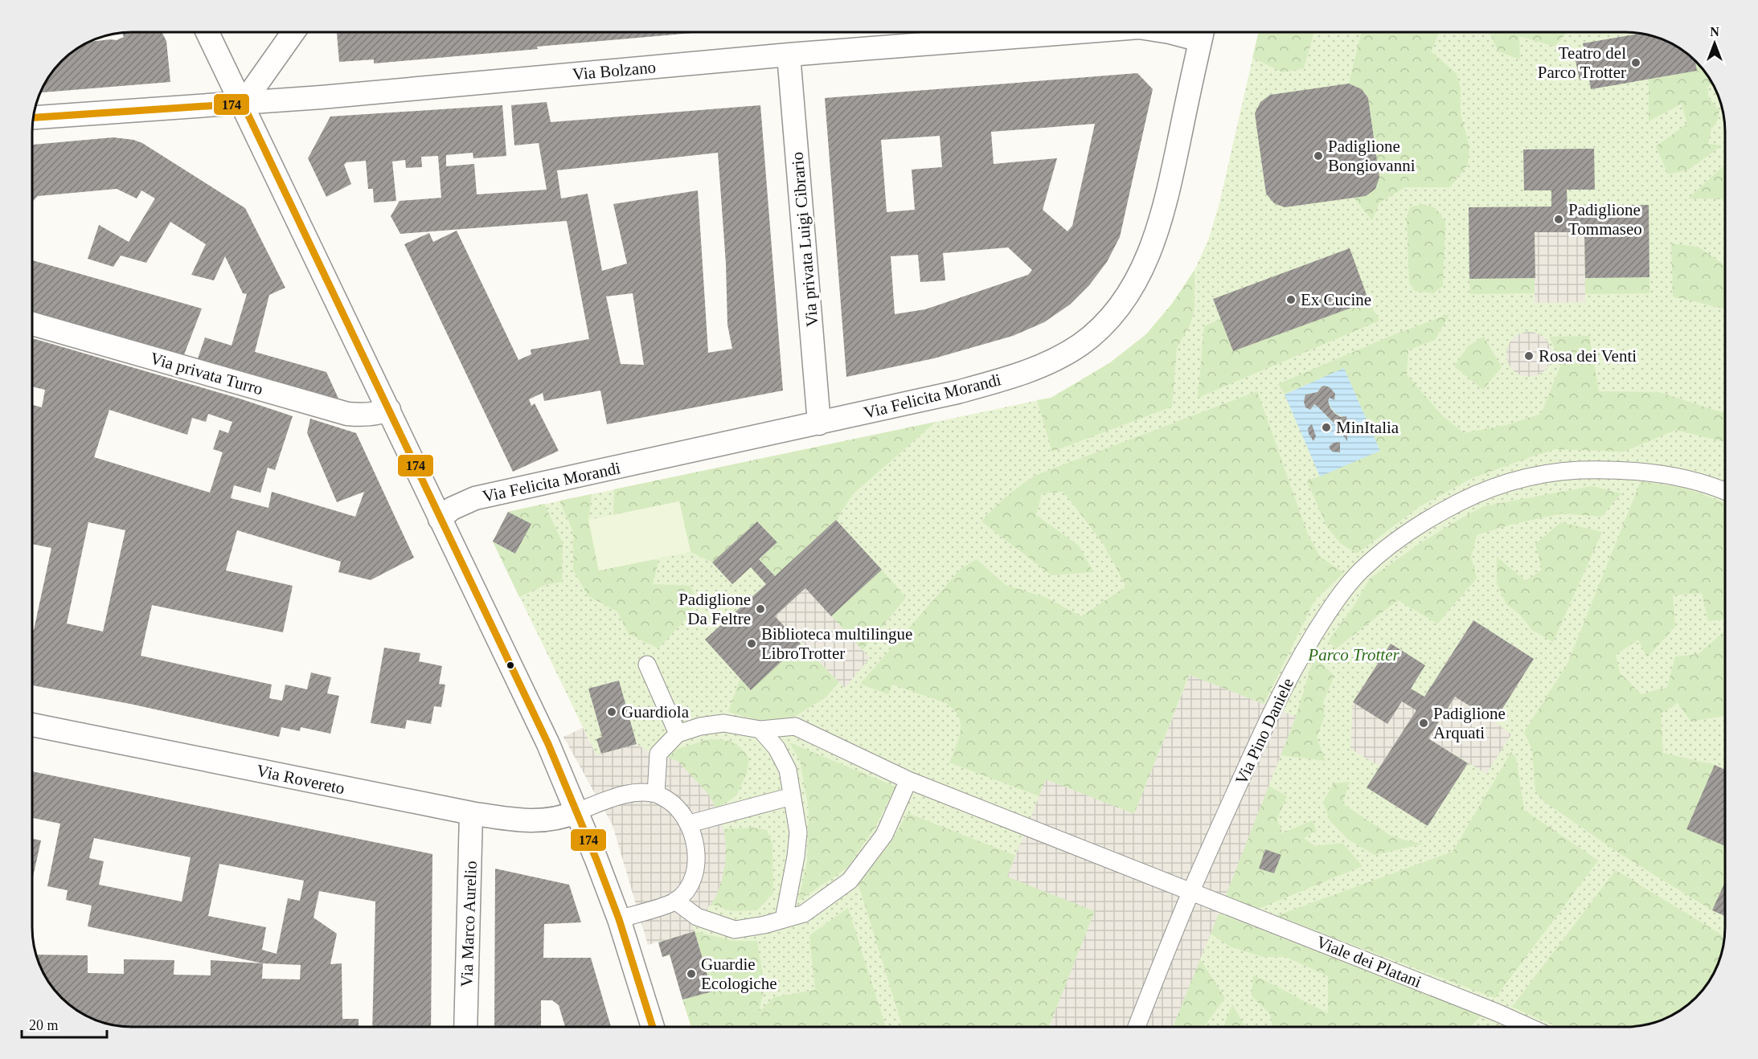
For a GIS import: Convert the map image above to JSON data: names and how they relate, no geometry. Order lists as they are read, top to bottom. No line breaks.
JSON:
{"streets":{"street":["Via Bolzano","Via privata Luigi Cibrario","Via privata Turro","Via Felicita Morandi","Via Pino Daniele","Via Rovereto","Via Marco Aurelio","Viale dei Platani"]},"crossings":[["Via Bolzano","Via privata Luigi Cibrario"],["Via privata Luigi Cibrario","Via Felicita Morandi"],["Via Pino Daniele","Viale dei Platani"],["Via Rovereto","Via Marco Aurelio"]],"parks":["Parco Trotter"],"places":["Teatro del Parco Trotter","Padiglione Bongiovanni","Padiglione Tommaseo","Ex Cucine","Rosa dei Venti","MinItalia","Padiglione Da Feltre","Biblioteca multilingue LibroTrotter","Guardiola","Padiglione Arquati","Guardie Ecologiche"],"lines":["transit line 174"],"scale_bar":"20 m","north":"top"}
